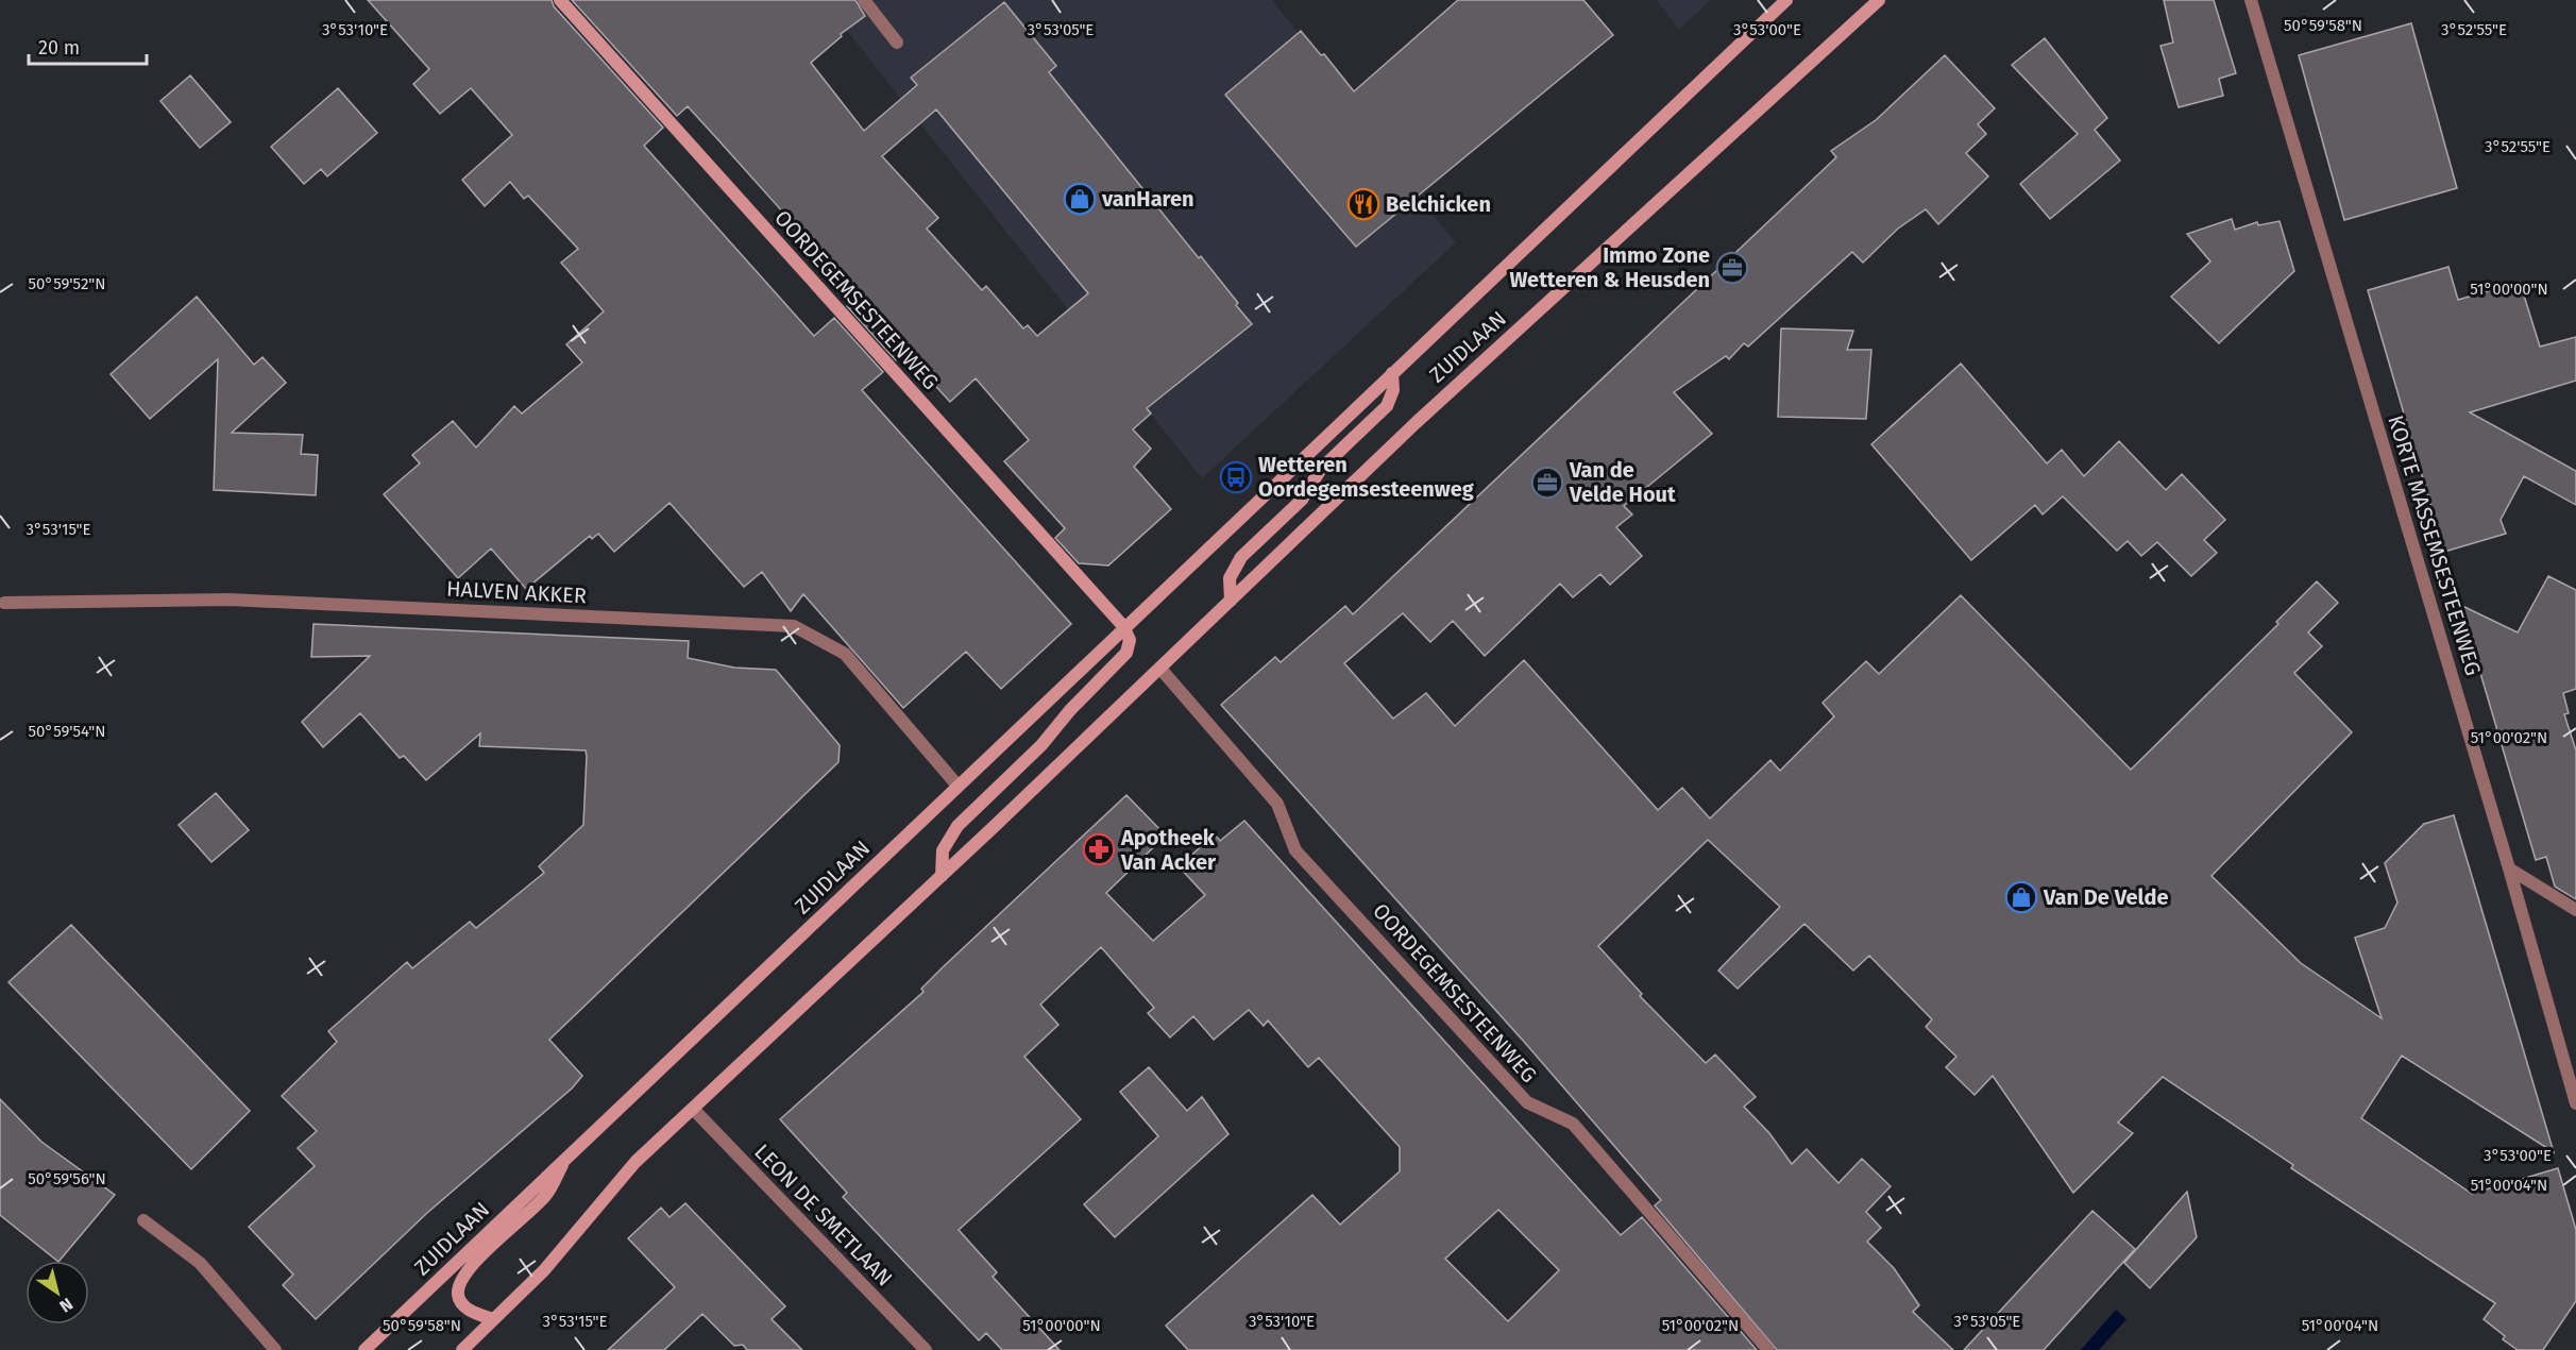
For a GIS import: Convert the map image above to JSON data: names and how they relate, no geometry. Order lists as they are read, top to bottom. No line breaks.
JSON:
{"streets":{"main road":["OORDEGEMSESTEENWEG","ZUIDLAAN"],"street":["KORTE MASSEMSESTEENWEG","HALVEN AKKER","LEON DE SMETLAAN"]},"crossings":[["OORDEGEMSESTEENWEG","ZUIDLAAN"],["ZUIDLAAN","HALVEN AKKER"],["ZUIDLAAN","LEON DE SMETLAAN"]],"places":{"shop":["vanHaren","Van De Velde"],"restaurant":["Belchicken"],"office":["Immo Zone Wetteren & Heusden","Van de Velde Hout"],"bus stop":["Wetteren Oordegemsesteenweg"],"pharmacy":["Apotheek Van Acker"]},"scale_bar":"20 m","north":"bottom right","coordinates":["50°59'58\"N","3°53'05\"E","3°53'00\"E","3°53'10\"E","3°52'55\"E","50°59'52\"N","51°00'00\"N","3°53'15\"E","50°59'54\"N","51°00'02\"N","50°59'56\"N","51°00'04\"N"]}
